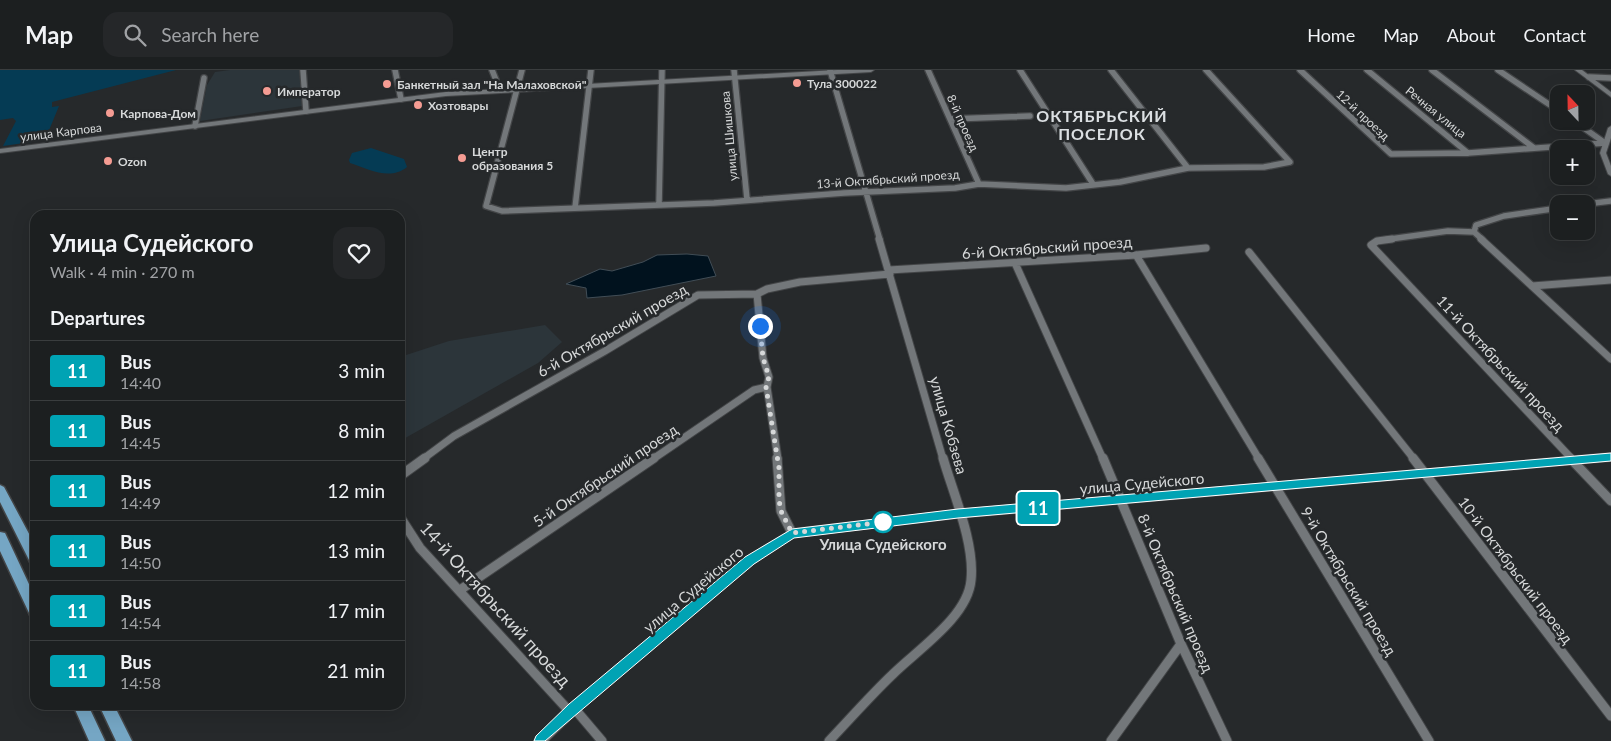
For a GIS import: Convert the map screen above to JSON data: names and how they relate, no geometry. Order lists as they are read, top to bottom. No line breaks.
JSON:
{"streets":{"main road":["улица Карпова"],"street":["Речная улица","12-й проезд","8-й проезд","улица Шишкова","13-й Октябрьский проезд","6-й Октябрьский проезд","11-й Октябрьский проезд","улица Кобзева","5-й Октябрьский проезд","улица Судейского","10-й Октябрьский проезд","9-й Октябрьский проезд","8-й Октябрьский проезд","14-й Октябрьский проезд"]},"crossings":[["Речная улица","12-й проезд"],["8-й проезд","13-й Октябрьский проезд"],["улица Карпова","улица Шишкова"],["улица Карпова","13-й Октябрьский проезд"],["улица Карпова","улица Кобзева"],["улица Шишкова","13-й Октябрьский проезд"],["13-й Октябрьский проезд","улица Кобзева"],["6-й Октябрьский проезд","улица Кобзева"],["6-й Октябрьский проезд","9-й Октябрьский проезд"],["6-й Октябрьский проезд","8-й Октябрьский проезд"],["11-й Октябрьский проезд","улица Судейского"],["улица Кобзева","улица Судейского"],["5-й Октябрьский проезд","14-й Октябрьский проезд"],["улица Судейского","10-й Октябрьский проезд"],["улица Судейского","9-й Октябрьский проезд"],["улица Судейского","8-й Октябрьский проезд"],["улица Судейского","14-й Октябрьский проезд"]],"districts":["ОКТЯБРЬСКИЙ ПОСЕЛОК"],"places":["Тула 300022","Банкетный зал \"На Малаховской\"","Император","Хозтовары","Карпова-Дом","Центр образования 5","Ozon","Улица Судейского"],"lines":["bus line 11"],"north":"top","page":{"header":"Map","search":"Search here","nav":["Home","Map","About","Contact"],"on_map":"11","map_buttons":["+","−"],"heading":[["Улица Судейского","Walk · 4 min · 270 m"],"Departures"],"list":[{"mark":"11","name":"Bus","note":"14:40","value":"3 min"},{"mark":"11","name":"Bus","note":"14:45","value":"8 min"},{"mark":"11","name":"Bus","note":"14:49","value":"12 min"},{"mark":"11","name":"Bus","note":"14:50","value":"13 min"},{"mark":"11","name":"Bus","note":"14:54","value":"17 min"},{"mark":"11","name":"Bus","note":"14:58","value":"21 min"}]}}
